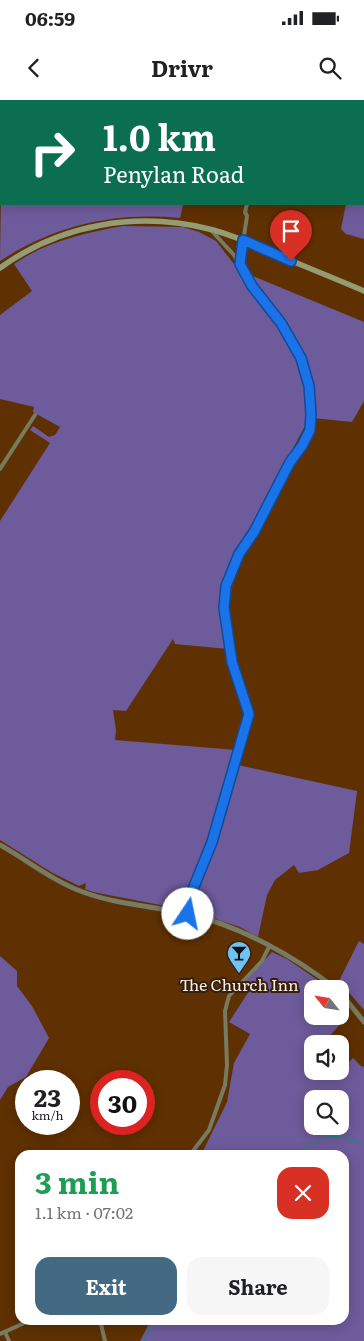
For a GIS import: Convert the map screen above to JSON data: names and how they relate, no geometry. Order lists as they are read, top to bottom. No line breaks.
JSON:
{"places":{"bar":["The Church Inn"]},"north":"top left","page":{"status":"06:59","header":"Drivr","turn":["1.0 km","Penylan Road"],"speed":"23 km/h","limit":"30","heading":["3 min","1.1 km · 07:02"],"buttons":["Exit","Share"]}}
